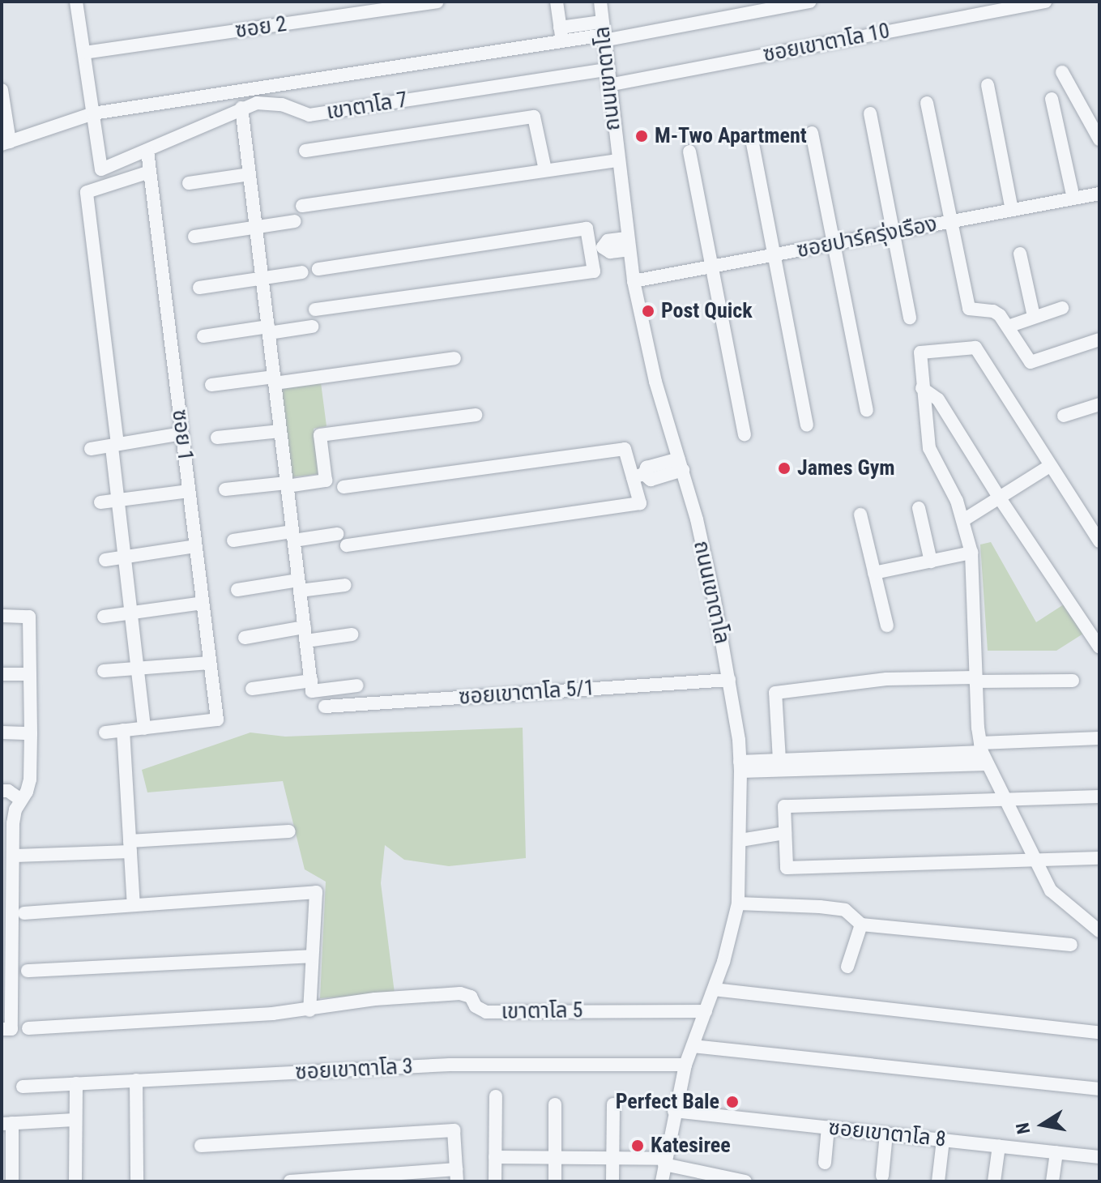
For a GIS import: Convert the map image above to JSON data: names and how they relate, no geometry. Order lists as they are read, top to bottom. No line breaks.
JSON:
{"streets":{"street":["ซอย 2","ซอยเขาตาโล 10","ถนนเขาตาโล","เขาตาโล 7","ซอยปาร์ครุ่งเรือง","ซอย 1","ซอยเขาตาโล 5/1","เขาตาโล 5","ซอยเขาตาโล 3","ซอยเขาตาโล 8"]},"crossings":[["ซอยเขาตาโล 10","ถนนเขาตาโล"],["ถนนเขาตาโล","เขาตาโล 7"],["ถนนเขาตาโล","ซอยปาร์ครุ่งเรือง"],["ถนนเขาตาโล","ซอยเขาตาโล 5/1"],["ถนนเขาตาโล","เขาตาโล 5"],["ถนนเขาตาโล","ซอยเขาตาโล 3"],["ถนนเขาตาโล","ซอยเขาตาโล 8"],["เขาตาโล 7","ซอย 1"]],"places":["M-Two Apartment","Post Quick","James Gym","Perfect Bale","Katesiree"],"north":"left"}
